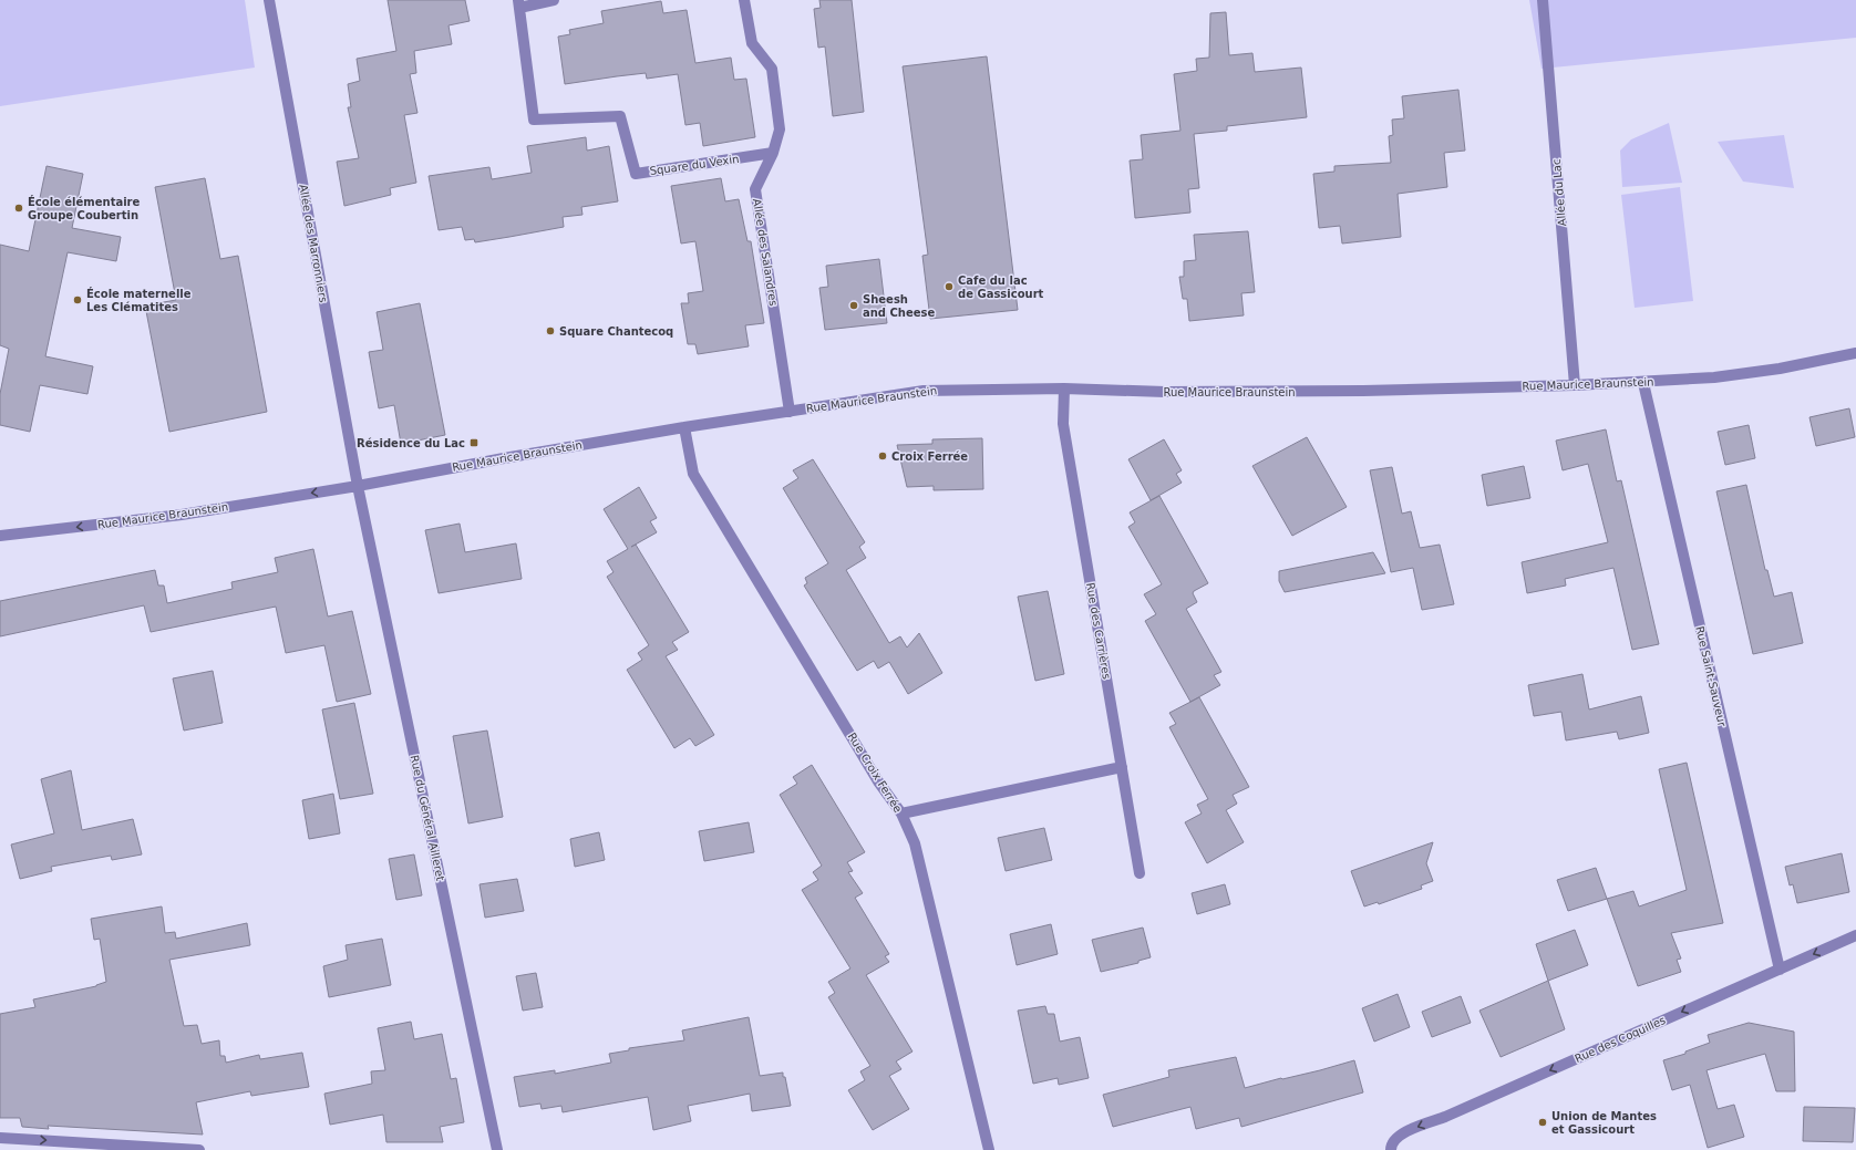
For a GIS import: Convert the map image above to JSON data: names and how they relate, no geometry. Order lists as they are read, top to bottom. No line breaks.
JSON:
{"streets":{"street":["Square du Vexin","Allée du Lac","Allée des Marronniers","Allée des Salandres","Rue Maurice Braunstein","Rue des Carrières","Rue Saint-Sauveur","Rue Croix Ferrée","Rue du Général Ailleret","Rue des Coquilles"]},"crossings":[["Square du Vexin","Allée des Salandres"],["Allée du Lac","Rue Maurice Braunstein"],["Allée des Marronniers","Rue Maurice Braunstein"],["Allée des Marronniers","Rue du Général Ailleret"],["Allée des Salandres","Rue Maurice Braunstein"],["Rue Maurice Braunstein","Rue des Carrières"],["Rue Maurice Braunstein","Rue Saint-Sauveur"],["Rue Maurice Braunstein","Rue Croix Ferrée"],["Rue Maurice Braunstein","Rue du Général Ailleret"],["Rue Saint-Sauveur","Rue des Coquilles"]],"one_way":["Rue des Coquilles"],"places":{"other":["École élémentaire Groupe Coubertin","Cafe du lac de Gassicourt","École maternelle Les Clématites","Sheesh and Cheese","Square Chantecoq","Croix Ferrée","Union de Mantes et Gassicourt"],"transit":["Résidence du Lac"]}}
